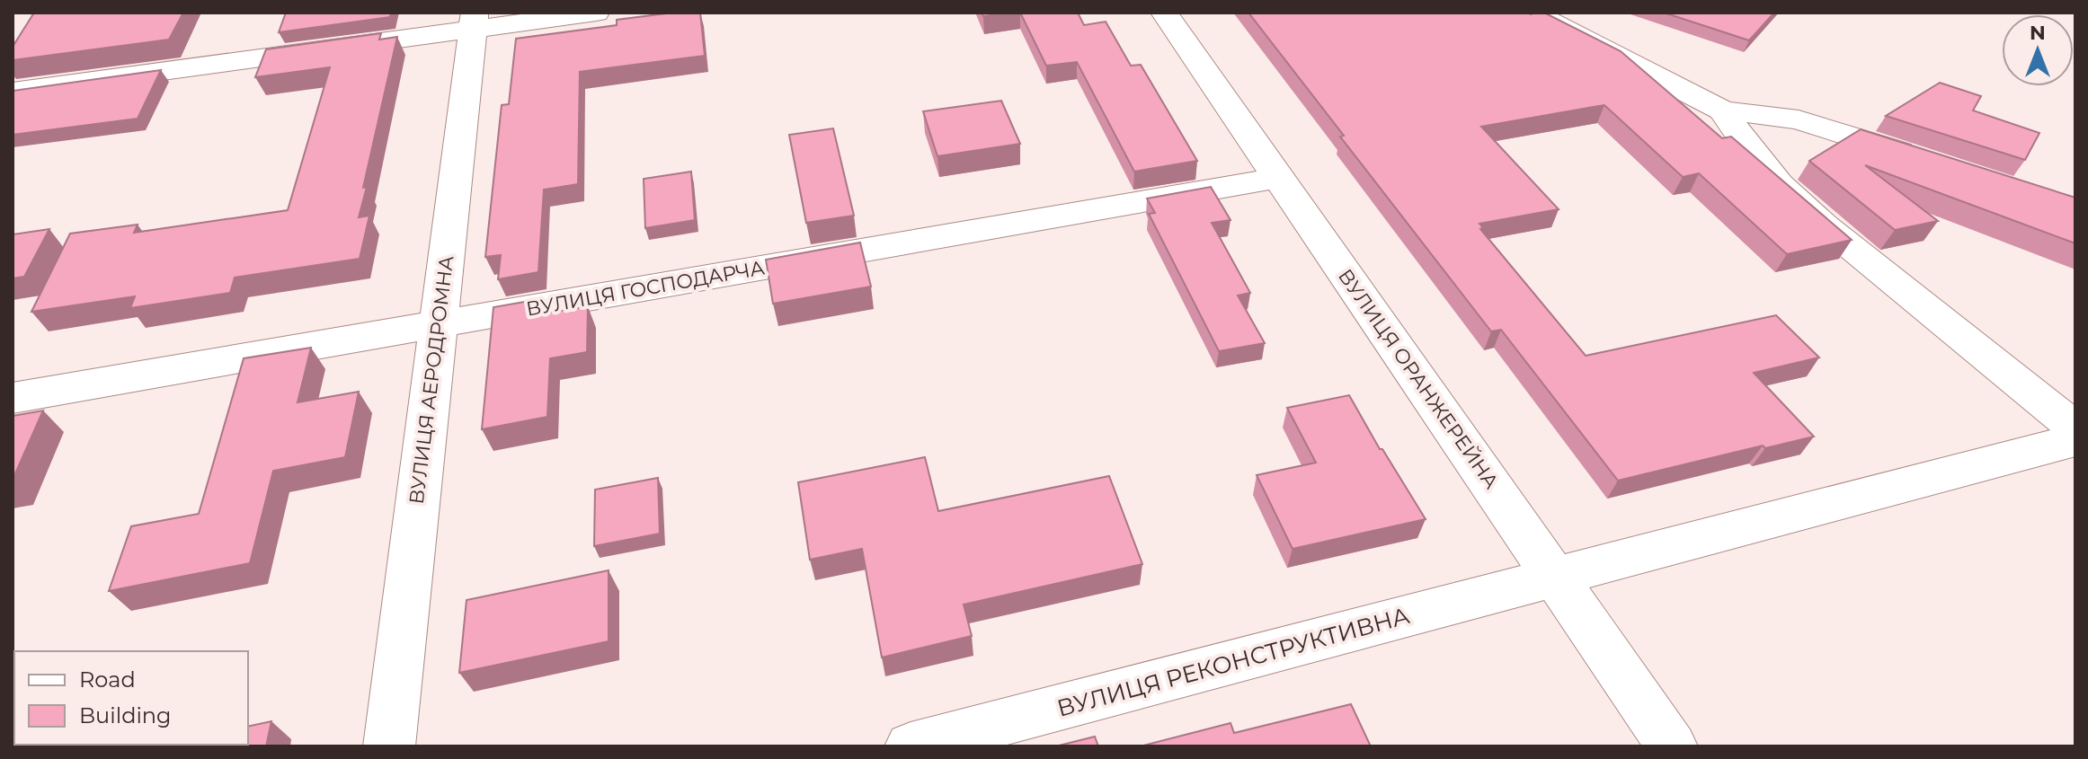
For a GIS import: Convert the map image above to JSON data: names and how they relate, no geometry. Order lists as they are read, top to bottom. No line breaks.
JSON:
{"streets":{"street":["ВУЛИЦЯ ГОСПОДАРЧА","ВУЛИЦЯ ОРАНЖЕРЕЙНА","ВУЛИЦЯ АЕРОДРОМНА","ВУЛИЦЯ РЕКОНСТРУКТИВНА"]},"crossings":[["ВУЛИЦЯ ГОСПОДАРЧА","ВУЛИЦЯ ОРАНЖЕРЕЙНА"],["ВУЛИЦЯ ГОСПОДАРЧА","ВУЛИЦЯ АЕРОДРОМНА"],["ВУЛИЦЯ ОРАНЖЕРЕЙНА","ВУЛИЦЯ РЕКОНСТРУКТИВНА"]],"legend":["Road","Building"],"north":"top"}
